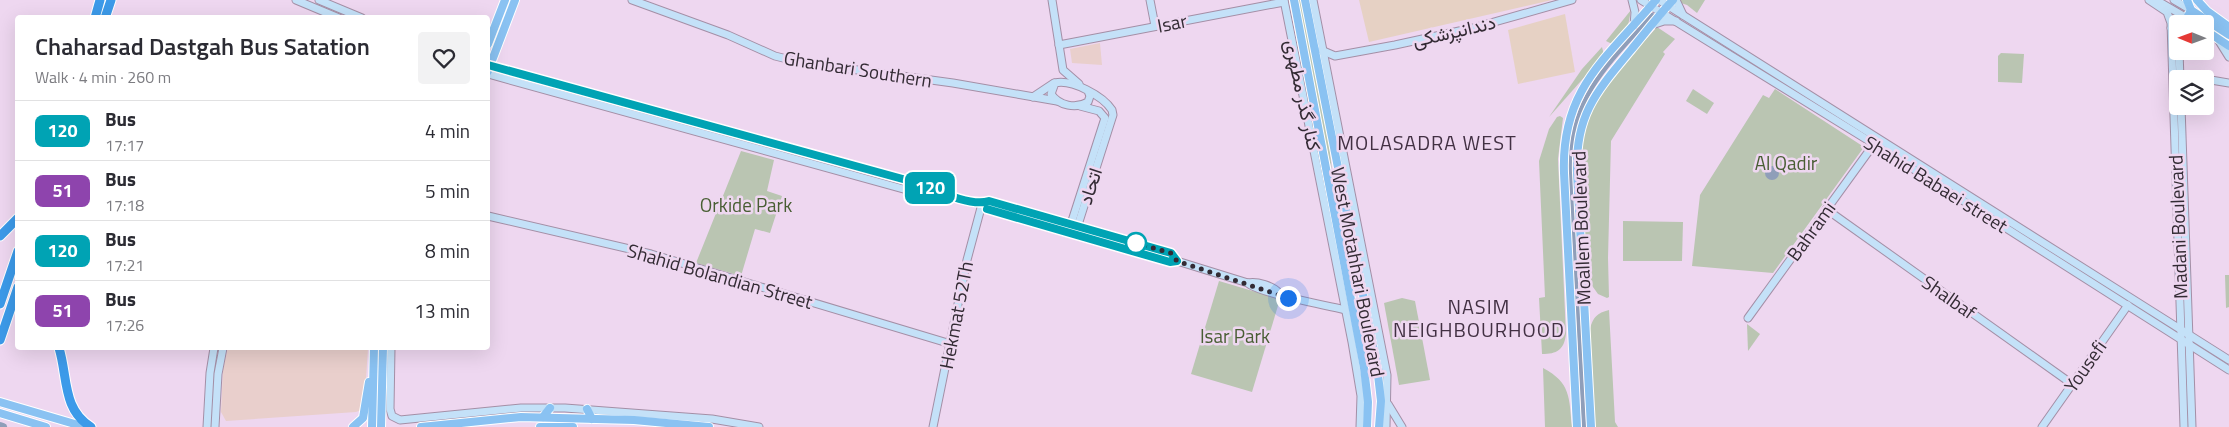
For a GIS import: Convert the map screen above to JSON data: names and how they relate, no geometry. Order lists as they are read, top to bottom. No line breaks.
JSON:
{"streets":{"main road":["Moallem Boulevard","West Motahhari Boulevard"],"street":["Isar","دندانپزشکی","Ghanbari Southern","کنار گذر مطهری","Shahid Babaei street","اتحاد","Madani Boulevard","Bahrami","Shahid Bolandian Street","Shalbaf","Hekmat 52Th","Yousefi"]},"crossings":[["Isar","کنار گذر مطهری"],["دندانپزشکی","کنار گذر مطهری"],["Ghanbari Southern","اتحاد"],["Shahid Babaei street","Madani Boulevard"],["Shahid Babaei street","Moallem Boulevard"],["Shahid Babaei street","Bahrami"],["Shahid Babaei street","Yousefi"],["Bahrami","Shalbaf"],["Shahid Bolandian Street","Hekmat 52Th"],["Shalbaf","Yousefi"]],"districts":["MOLASADRA WEST","NASIM NEIGHBOURHOOD"],"parks":["Al Qadir","Orkide Park","Isar Park"],"lines":["bus line 120"],"north":"left","page":{"on_map":"120","heading":["Chaharsad Dastgah Bus Satation","Walk · 4 min · 260 m"],"list":[{"mark":"120","name":"Bus","note":"17:17","value":"4 min"},{"mark":"51","name":"Bus","note":"17:18","value":"5 min"},{"mark":"120","name":"Bus","note":"17:21","value":"8 min"},{"mark":"51","name":"Bus","note":"17:26","value":"13 min"}]}}
